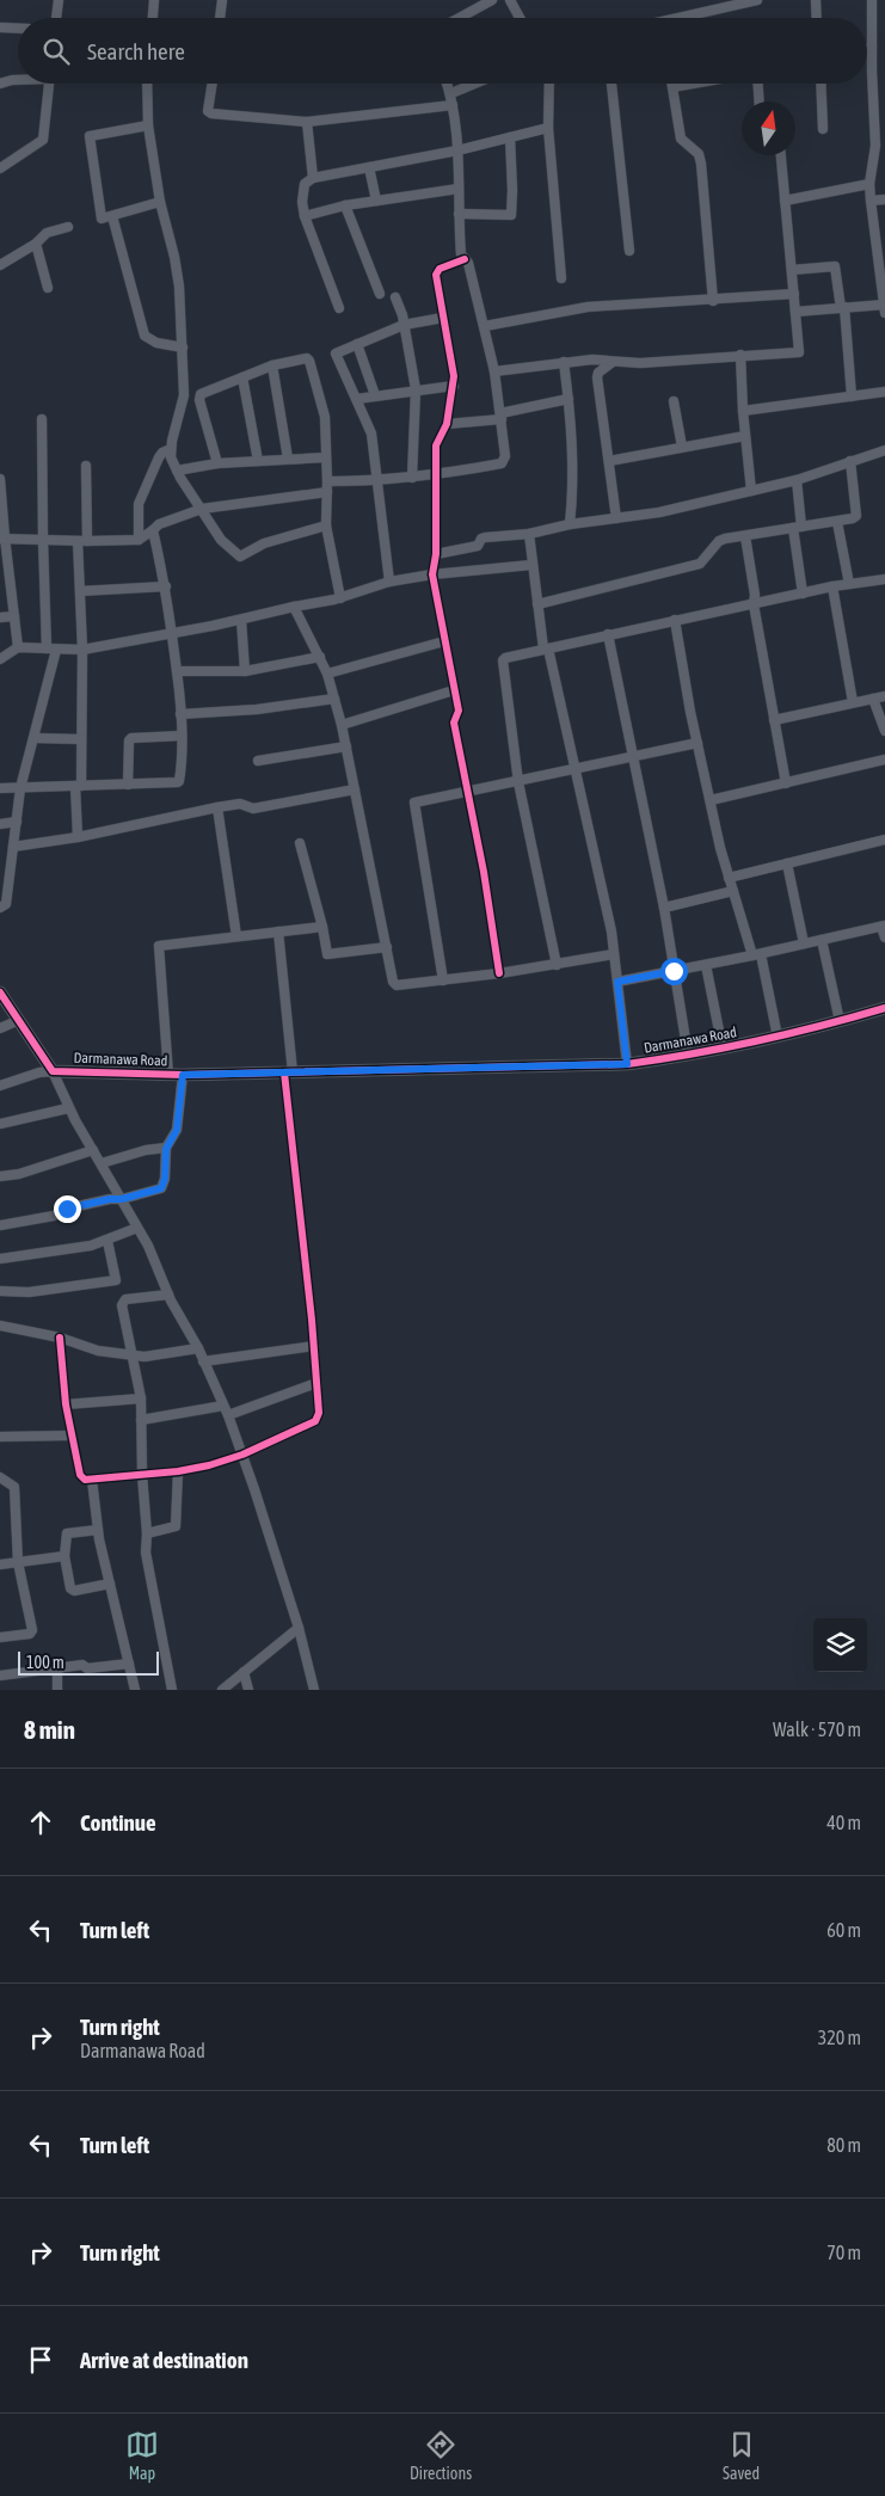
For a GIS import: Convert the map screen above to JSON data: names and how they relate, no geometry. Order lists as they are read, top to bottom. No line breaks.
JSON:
{"streets":{"street":["Darmanawa Road"]},"scale_bar":"100 m","north":"top","page":{"search":"Search here","scale":"100 m","heading":["8 min","Walk · 570 m"],"list":[["Continue","40 m"],["Turn left","60 m"],["Turn right","Darmanawa Road","320 m"],["Turn left","80 m"],["Turn right","70 m"],"Arrive at destination"],"nav":["Map","Directions","Saved"]}}
